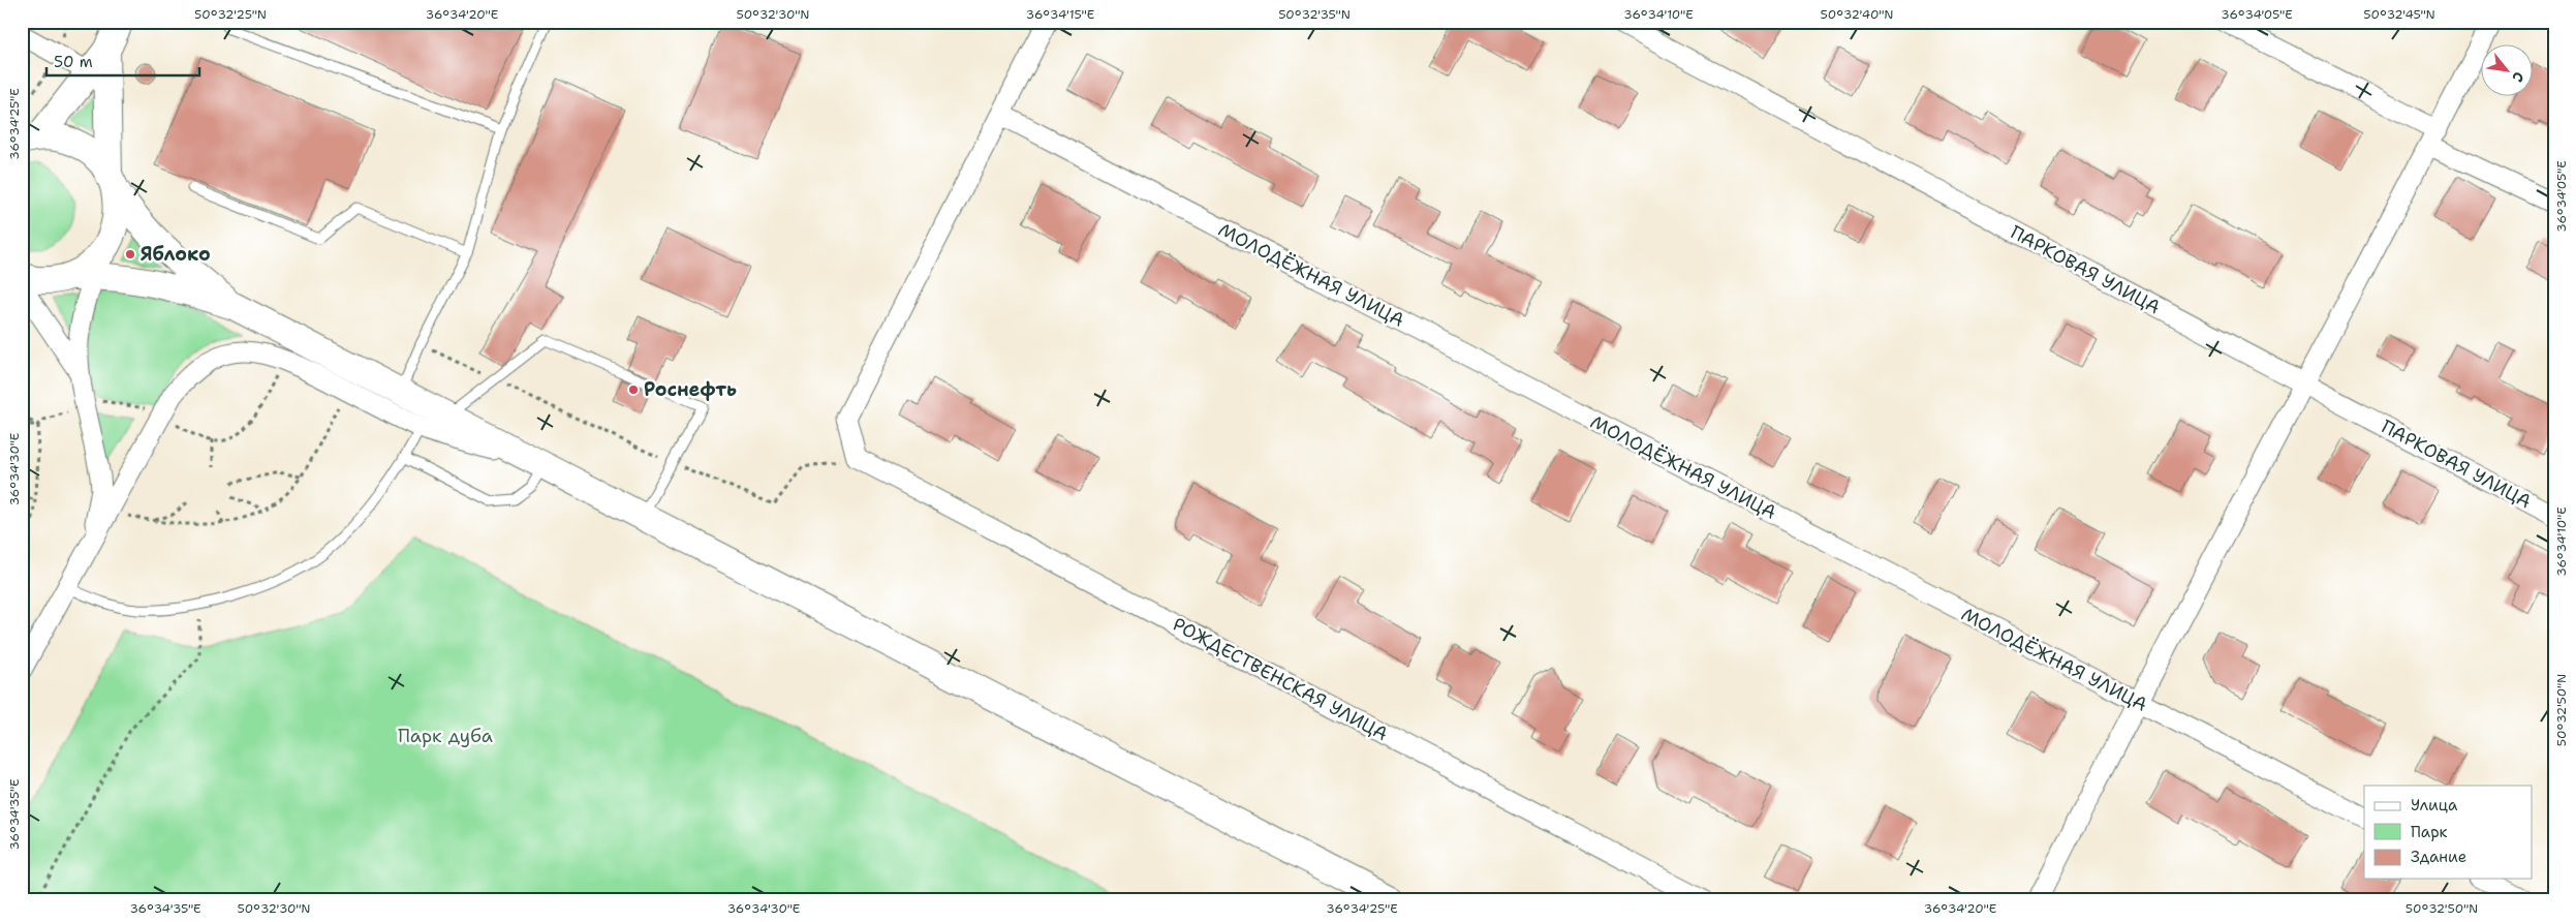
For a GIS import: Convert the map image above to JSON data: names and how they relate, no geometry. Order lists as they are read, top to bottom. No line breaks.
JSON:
{"streets":{"street":["ПАРКОВАЯ УЛИЦА","МОЛОДЁЖНАЯ УЛИЦА","РОЖДЕСТВЕНСКАЯ УЛИЦА"]},"parks":["Парк дуба"],"places":["Яблоко","Роснефть"],"legend":["Улица","Парк","Здание"],"scale_bar":"50 m","north":"bottom right","coordinates":["50°32'25\"N","36°34'20\"E","50°32'30\"N","36°34'15\"E","50°32'35\"N","36°34'10\"E","50°32'40\"N","36°34'05\"E","50°32'45\"N","36°34'25\"E","36°34'30\"E","50°32'50\"N","36°34'35\"E"]}
